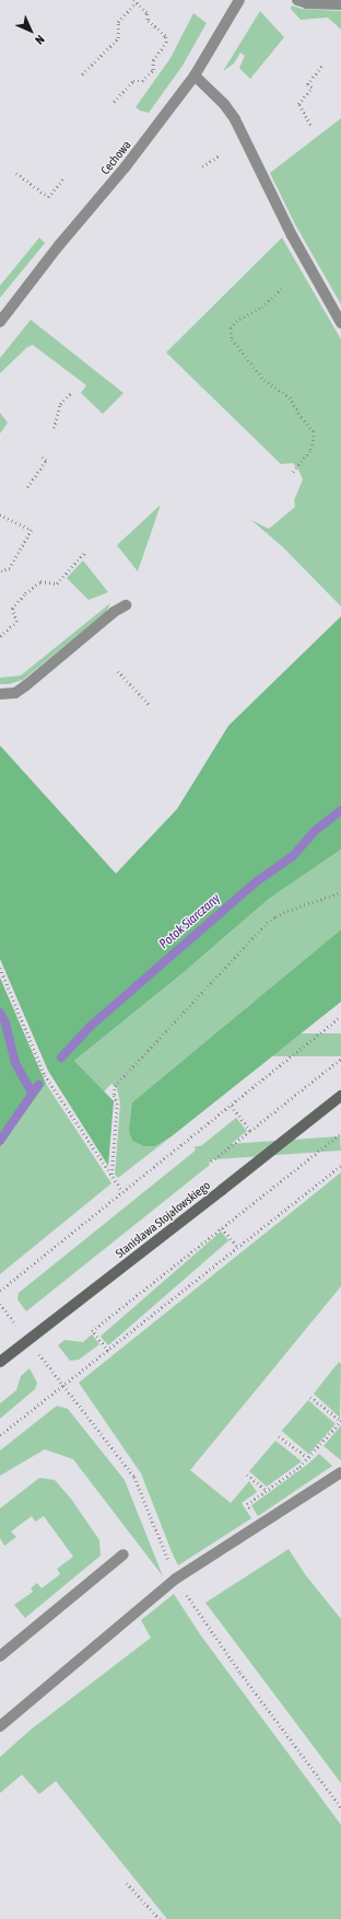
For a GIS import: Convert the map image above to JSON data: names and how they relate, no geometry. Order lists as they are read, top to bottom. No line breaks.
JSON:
{"streets":{"street":["Cechowa","Stanisława Stojałowskiego"]},"water":["Potok Siarczany"],"north":"bottom right"}
